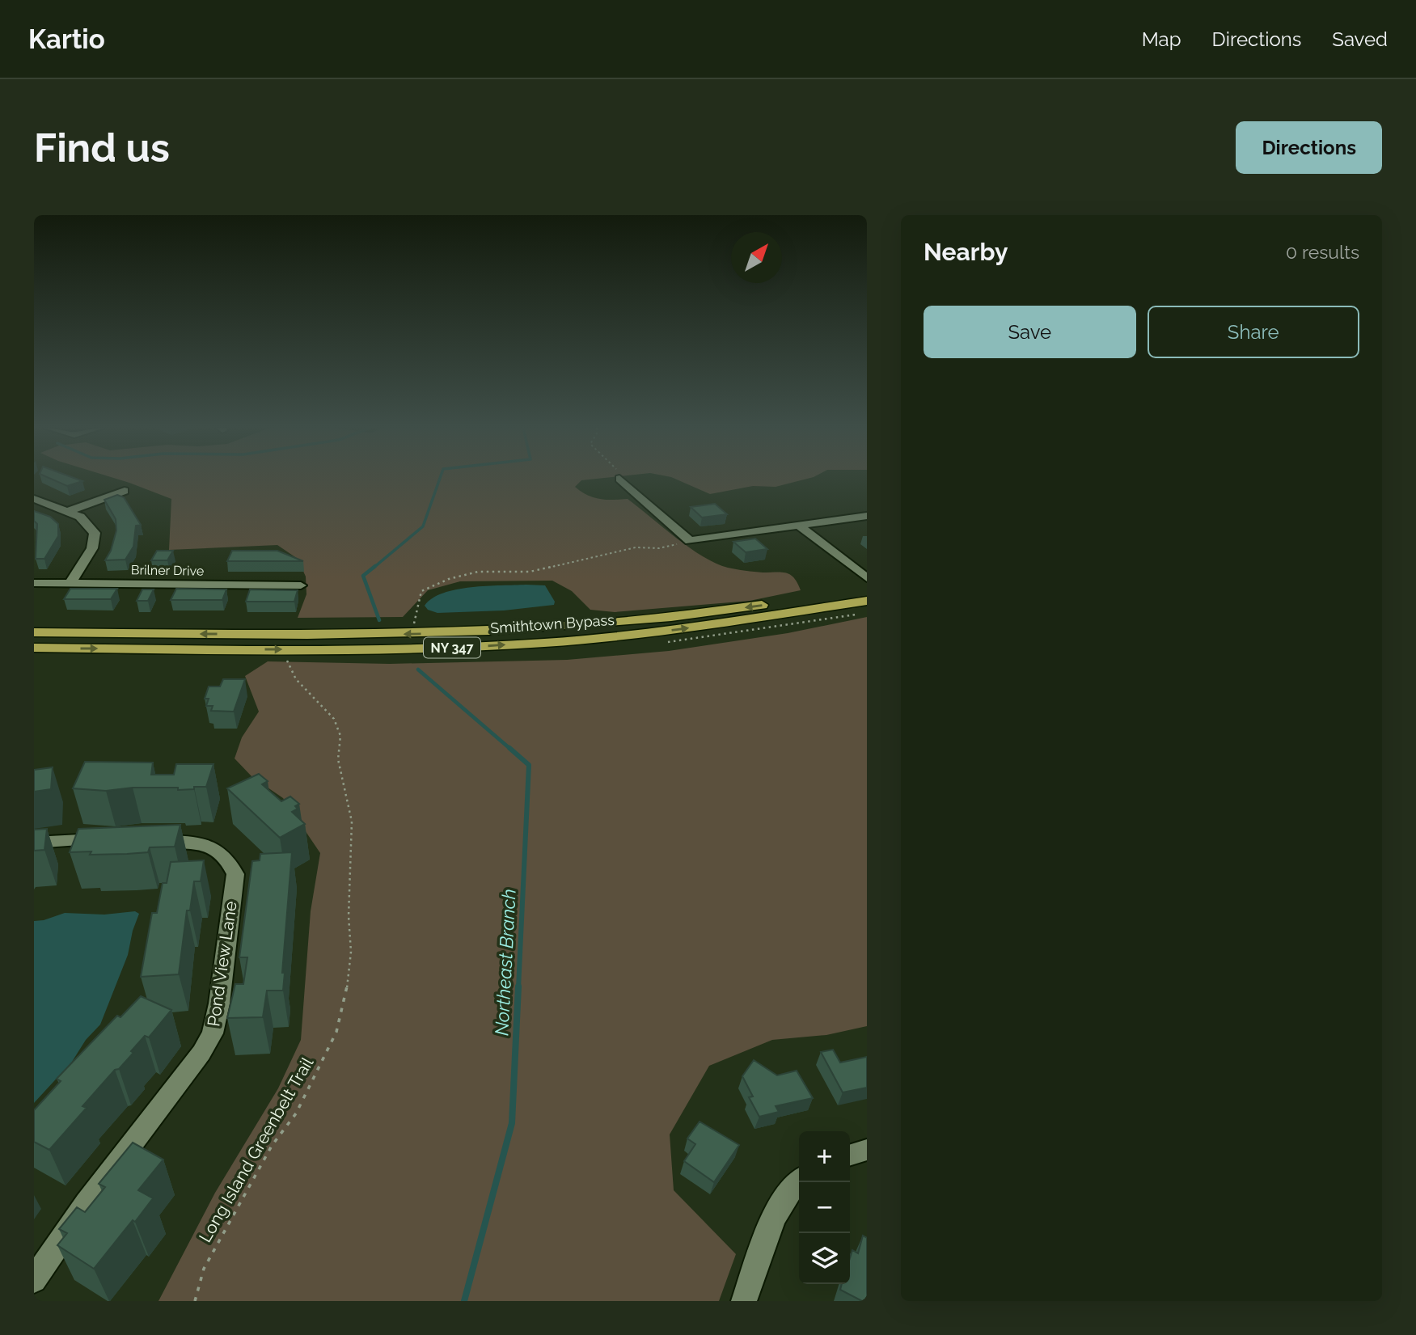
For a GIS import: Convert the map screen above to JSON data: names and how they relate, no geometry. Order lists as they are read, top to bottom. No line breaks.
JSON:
{"streets":{"highway":["Smithtown Bypass","NY 347"],"street":["Brilner Drive","Pond View Lane"],"path":["Long Island Greenbelt Trail"]},"water":["Northeast Branch"],"north":"top right","page":{"header":"Kartio","nav":["Map","Directions","Saved"],"buttons":["Directions",["Save","Share"]],"title":"Find us","heading":["Nearby","0 results"],"map_buttons":["+","−"]}}
